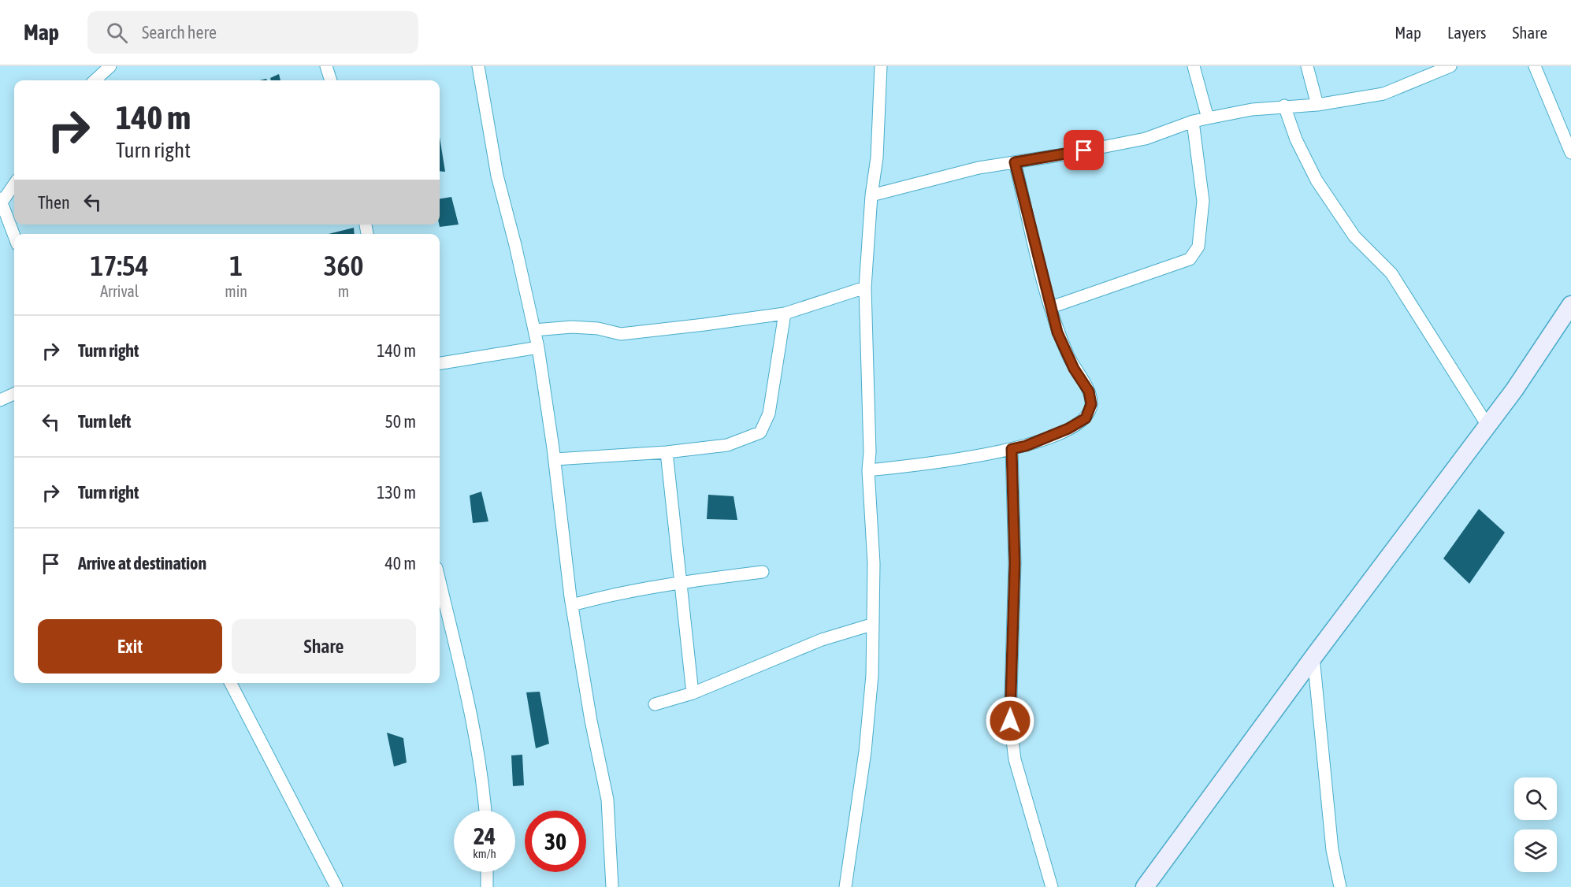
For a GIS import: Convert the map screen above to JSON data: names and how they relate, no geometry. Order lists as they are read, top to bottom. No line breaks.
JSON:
{"page":{"header":"Map","search":"Search here","nav":["Map","Layers","Share"],"turn":["140 m","Turn right"],"then":"Then","eta":["17:54","Arrival","1","min","360","m"],"list":[{"name":"Turn right","value":"140 m"},{"name":"Turn left","value":"50 m"},{"name":"Turn right","value":"130 m"},{"name":"Arrive at destination","value":"40 m"}],"buttons":["Exit","Share"],"speed":"24 km/h","limit":"30"}}
